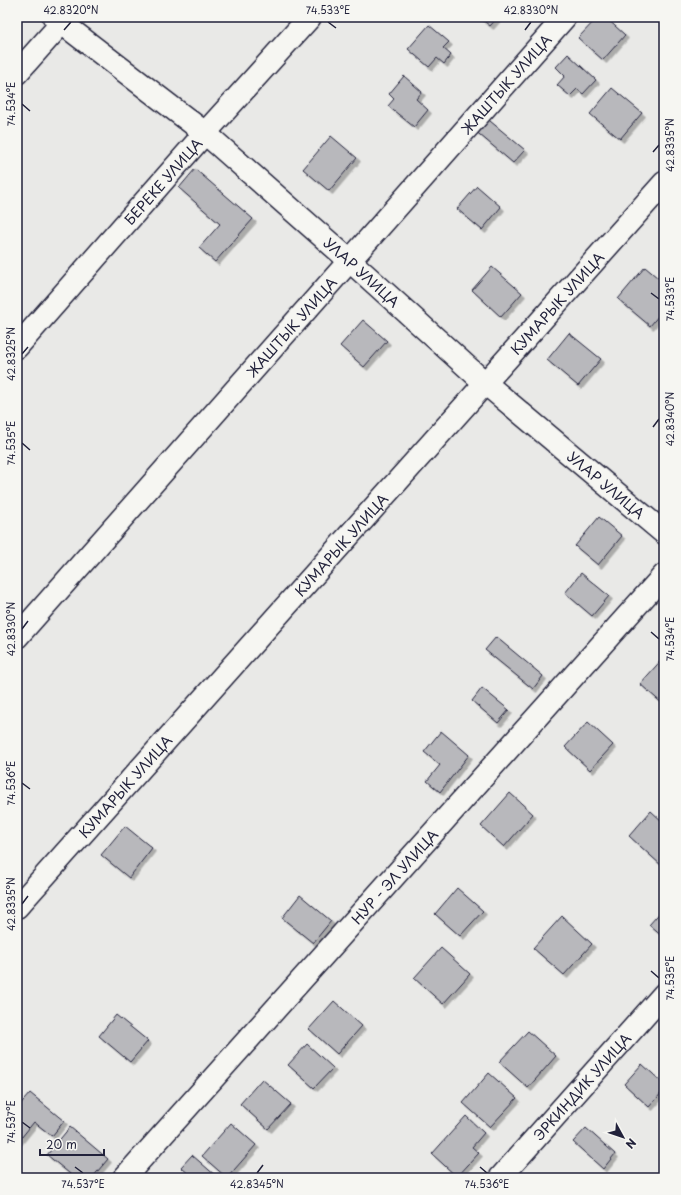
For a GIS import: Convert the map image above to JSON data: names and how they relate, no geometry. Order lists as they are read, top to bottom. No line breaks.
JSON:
{"streets":{"street":["ЖАШТЫК УЛИЦА","БЕРЕКЕ УЛИЦА","УЛАР УЛИЦА","КУМАРЫК УЛИЦА","НУР - ЭЛ УЛИЦА","ЭРКИНДИК УЛИЦА"]},"crossings":[["ЖАШТЫК УЛИЦА","УЛАР УЛИЦА"],["БЕРЕКЕ УЛИЦА","УЛАР УЛИЦА"],["УЛАР УЛИЦА","КУМАРЫК УЛИЦА"]],"scale_bar":"20 m","north":"bottom right","coordinates":["42.8320°N","74.533°E","42.8330°N","74.534°E","42.8335°N","42.8325°N","42.8340°N","74.535°E","74.536°E","74.537°E","42.8345°N"]}
